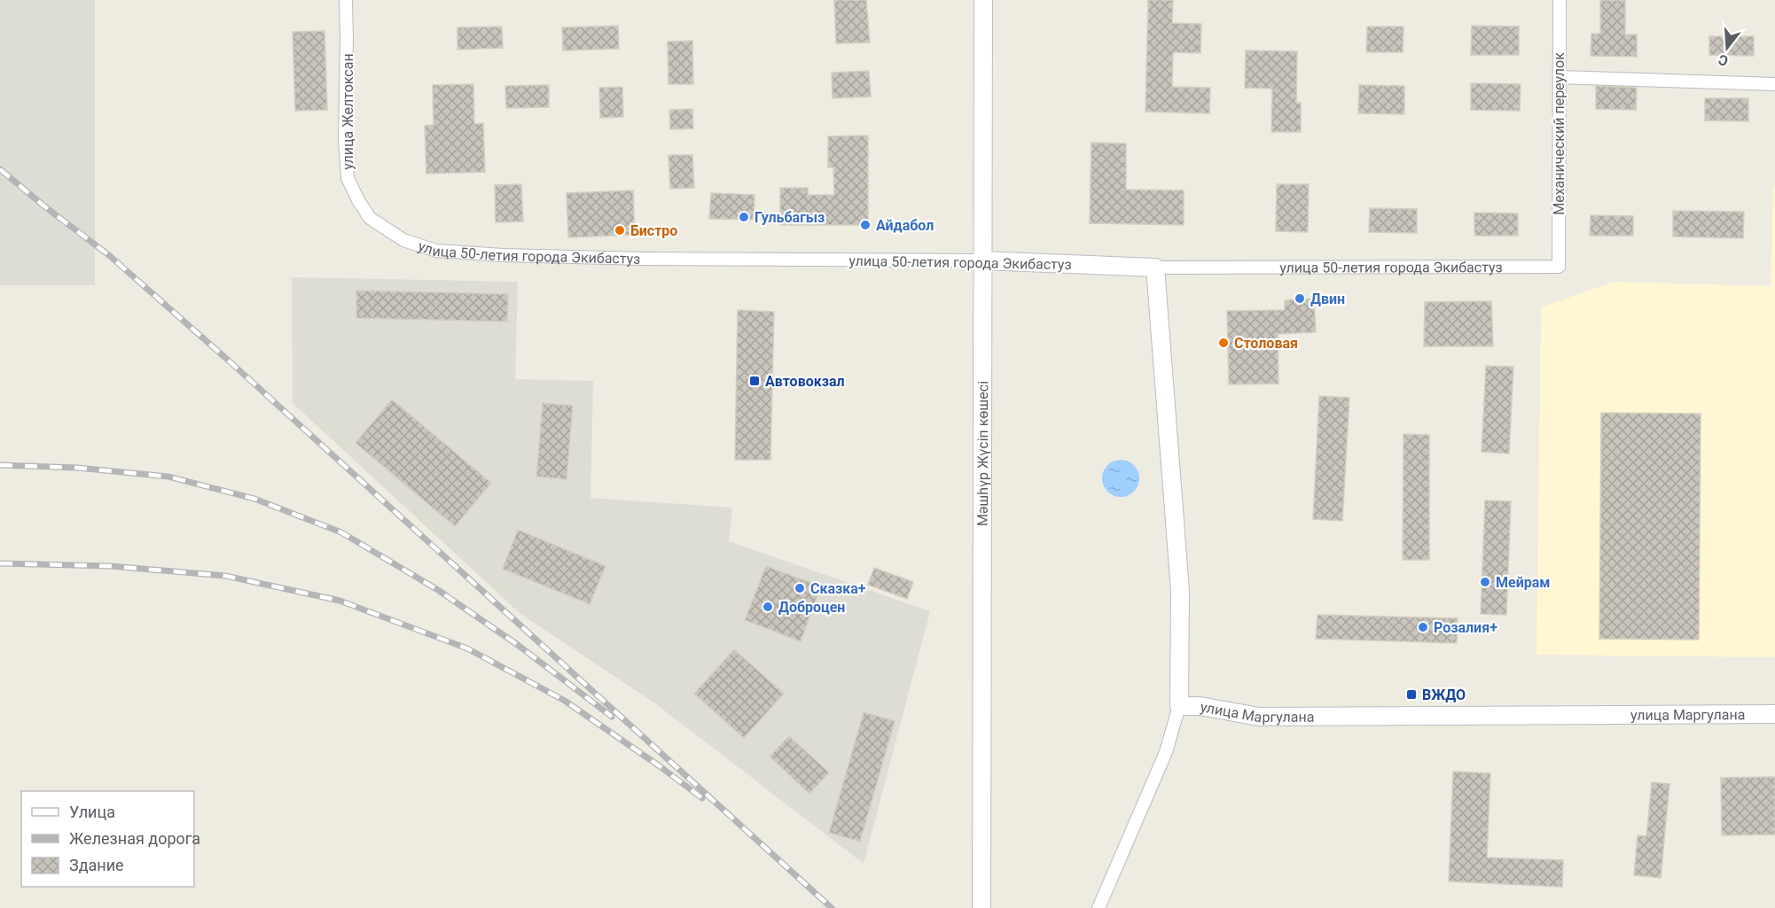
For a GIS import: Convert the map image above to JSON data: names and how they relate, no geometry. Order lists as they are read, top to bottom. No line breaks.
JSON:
{"streets":{"street":["улица Желтоксан","Механический переулок","улица 50-летия города Экибастуз","Мәшһүр Жүсіп көшесі","улица Маргулана"]},"crossings":[["улица Желтоксан","улица 50-летия города Экибастуз"],["Механический переулок","улица 50-летия города Экибастуз"],["улица 50-летия города Экибастуз","Мәшһүр Жүсіп көшесі"],["улица 50-летия города Экибастуз","улица Маргулана"]],"places":{"other":["Гульбагыз","Айдабол","Бистро","Двин","Столовая","Мейрам","Сказка+","Доброцен","Розалия+"],"transit":["Автовокзал","ВЖДО"]},"legend":["Улица","Железная дорога","Здание"],"north":"bottom"}
